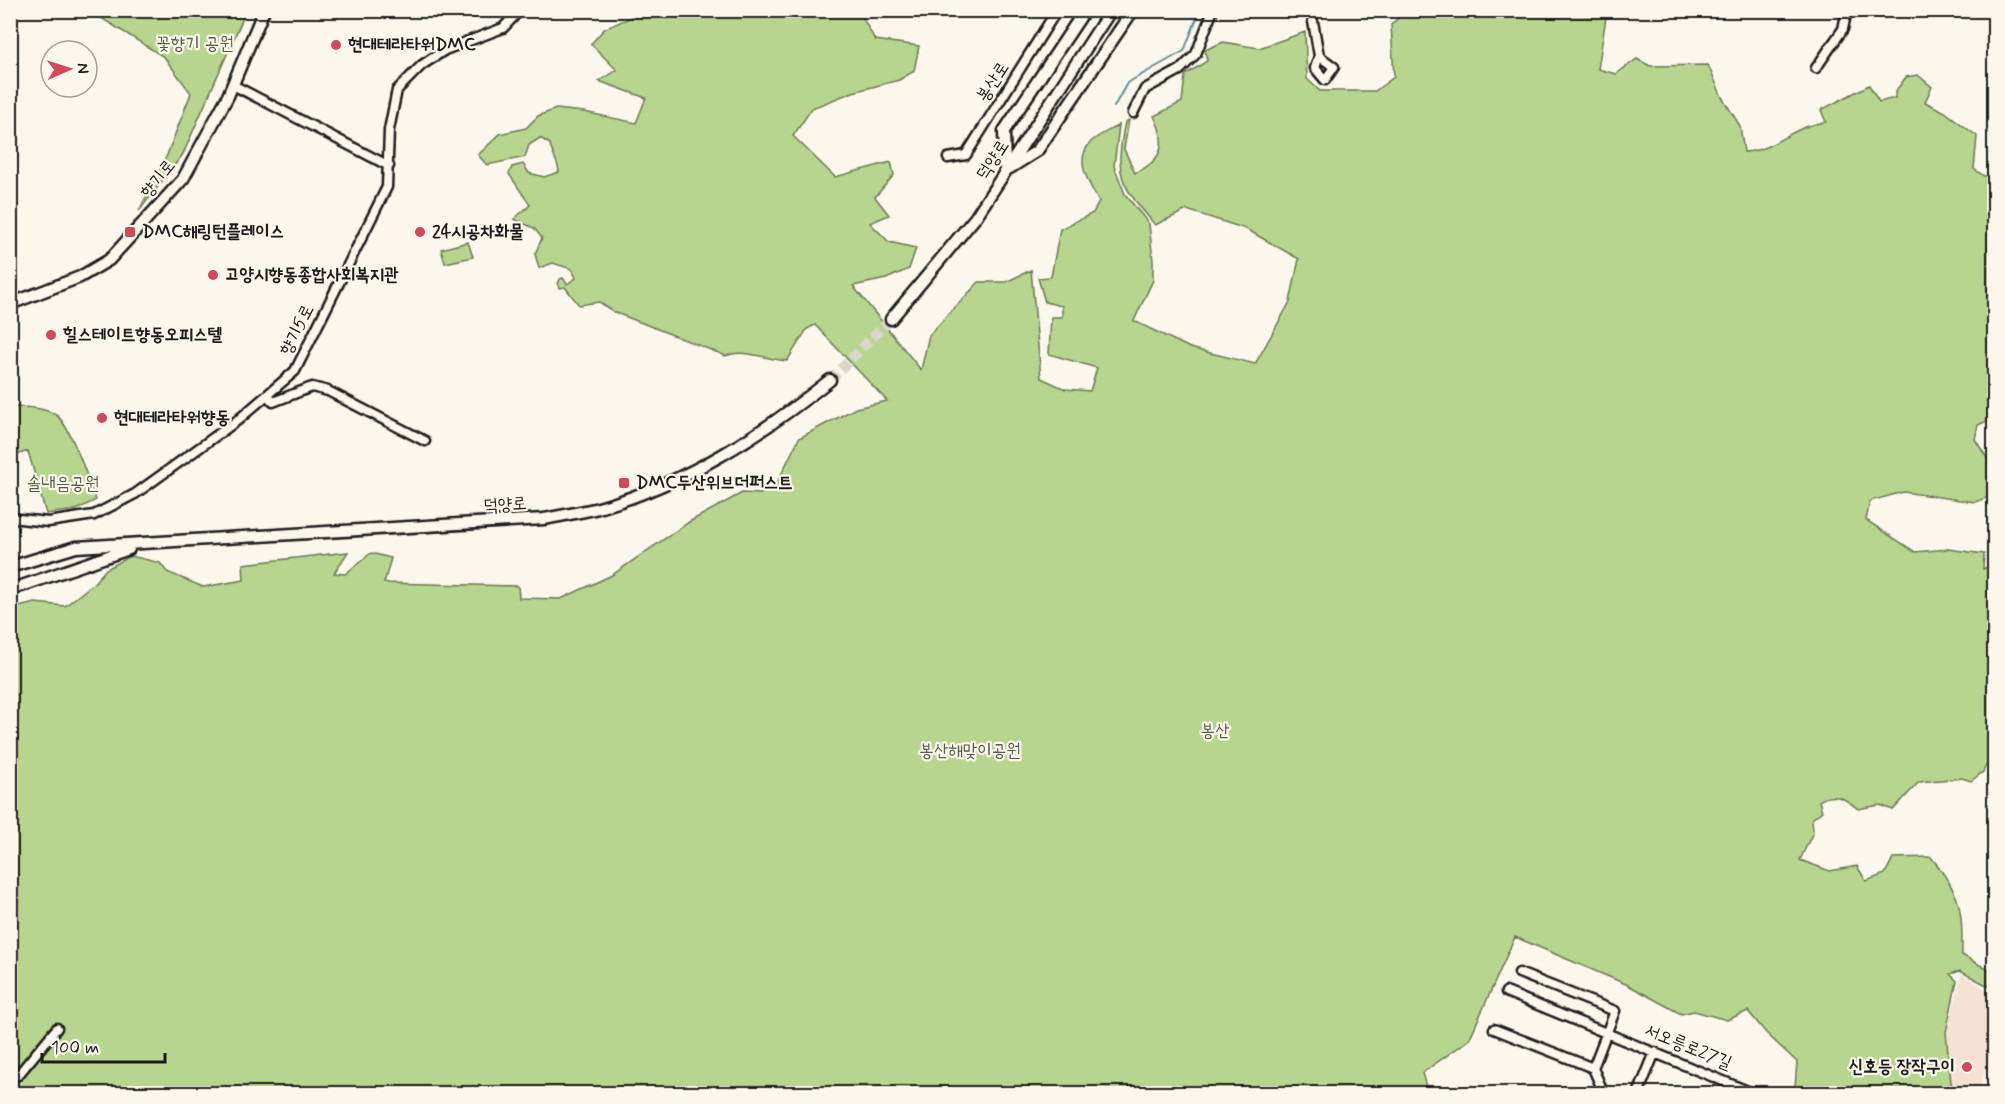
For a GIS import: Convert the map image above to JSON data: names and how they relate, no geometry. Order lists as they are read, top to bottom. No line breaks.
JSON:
{"streets":{"main road":["덕양로","향기로"],"street":["봉산로","향기5로","서오릉로27길"]},"parks":["꽃향기 공원","솔내음공원","봉산","봉산해맞이공원"],"places":{"other":["현대테라타워DMC","24시공차화물","고양시향동종합사회복지관","힐스테이트향동오피스텔","현대테라타워향동","신호등 장작구이"],"transit":["DMC해링턴플레이스","DMC두산위브더퍼스트"]},"scale_bar":"100 m","north":"right"}
